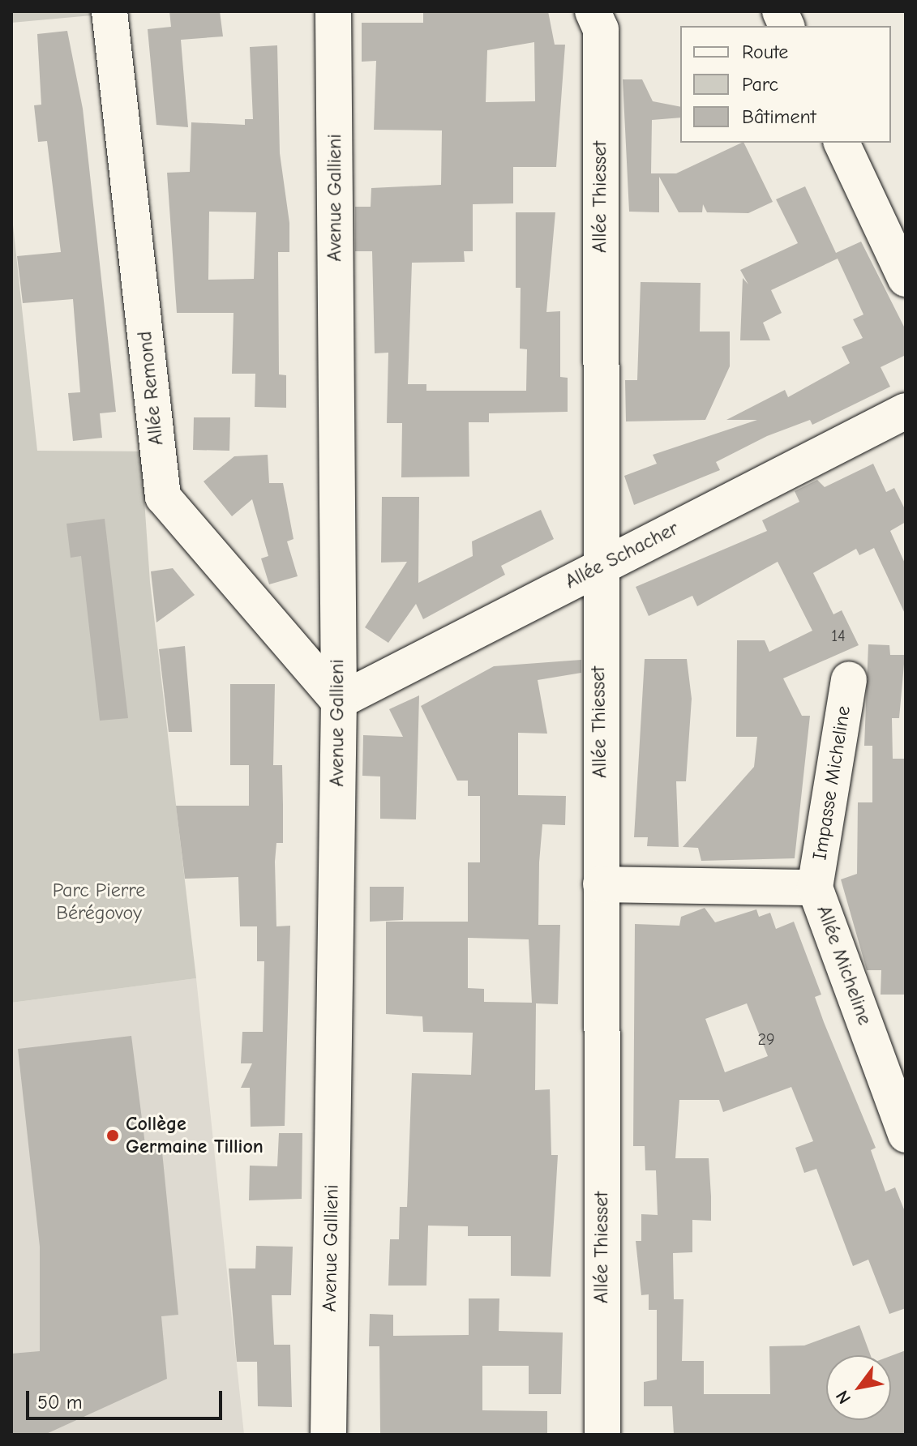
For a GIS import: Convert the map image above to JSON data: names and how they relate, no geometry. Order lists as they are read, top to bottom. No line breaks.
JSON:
{"streets":{"street":["Allée Thiesset","Avenue Gallieni","Allée Remond","Allée Schacher","Impasse Micheline","Allée Micheline"]},"crossings":[["Allée Thiesset","Allée Schacher"],["Allée Thiesset","Allée Micheline"],["Avenue Gallieni","Allée Remond"],["Avenue Gallieni","Allée Schacher"],["Allée Remond","Allée Schacher"],["Impasse Micheline","Allée Micheline"]],"parks":["Parc Pierre Bérégovoy"],"places":["Collège Germaine Tillion"],"house_numbers":["14","29"],"legend":["Route","Parc","Bâtiment"],"scale_bar":"50 m","north":"bottom left"}
